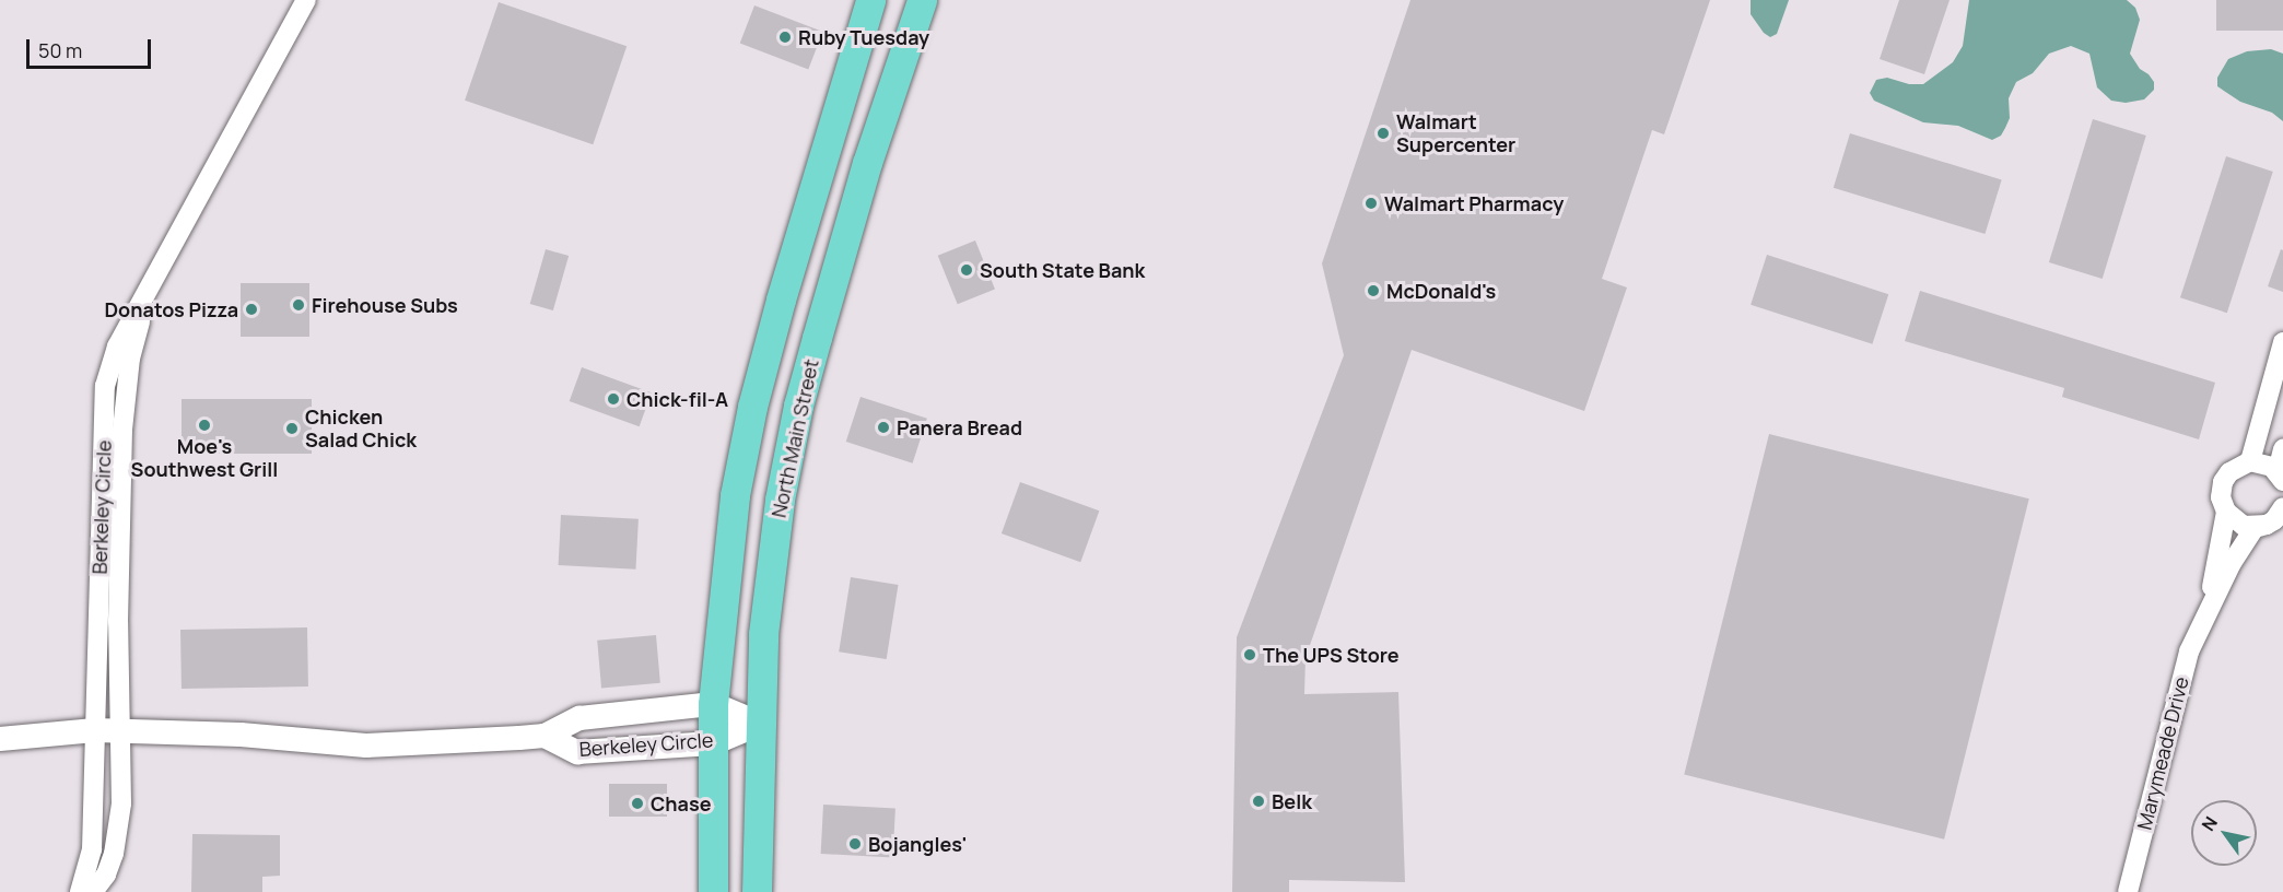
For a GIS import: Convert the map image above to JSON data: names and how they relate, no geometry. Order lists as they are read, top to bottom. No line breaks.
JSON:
{"streets":{"main road":["North Main Street"],"street":["Berkeley Circle","Marymeade Drive"]},"crossings":[["North Main Street","Berkeley Circle"]],"places":["Ruby Tuesday","Walmart Supercenter","Walmart Pharmacy","South State Bank","McDonald's","Firehouse Subs","Donatos Pizza","Chick-fil-A","Moe's Southwest Grill","Panera Bread","Chicken Salad Chick","The UPS Store","Belk","Chase","Bojangles'"],"scale_bar":"50 m","north":"top left"}
